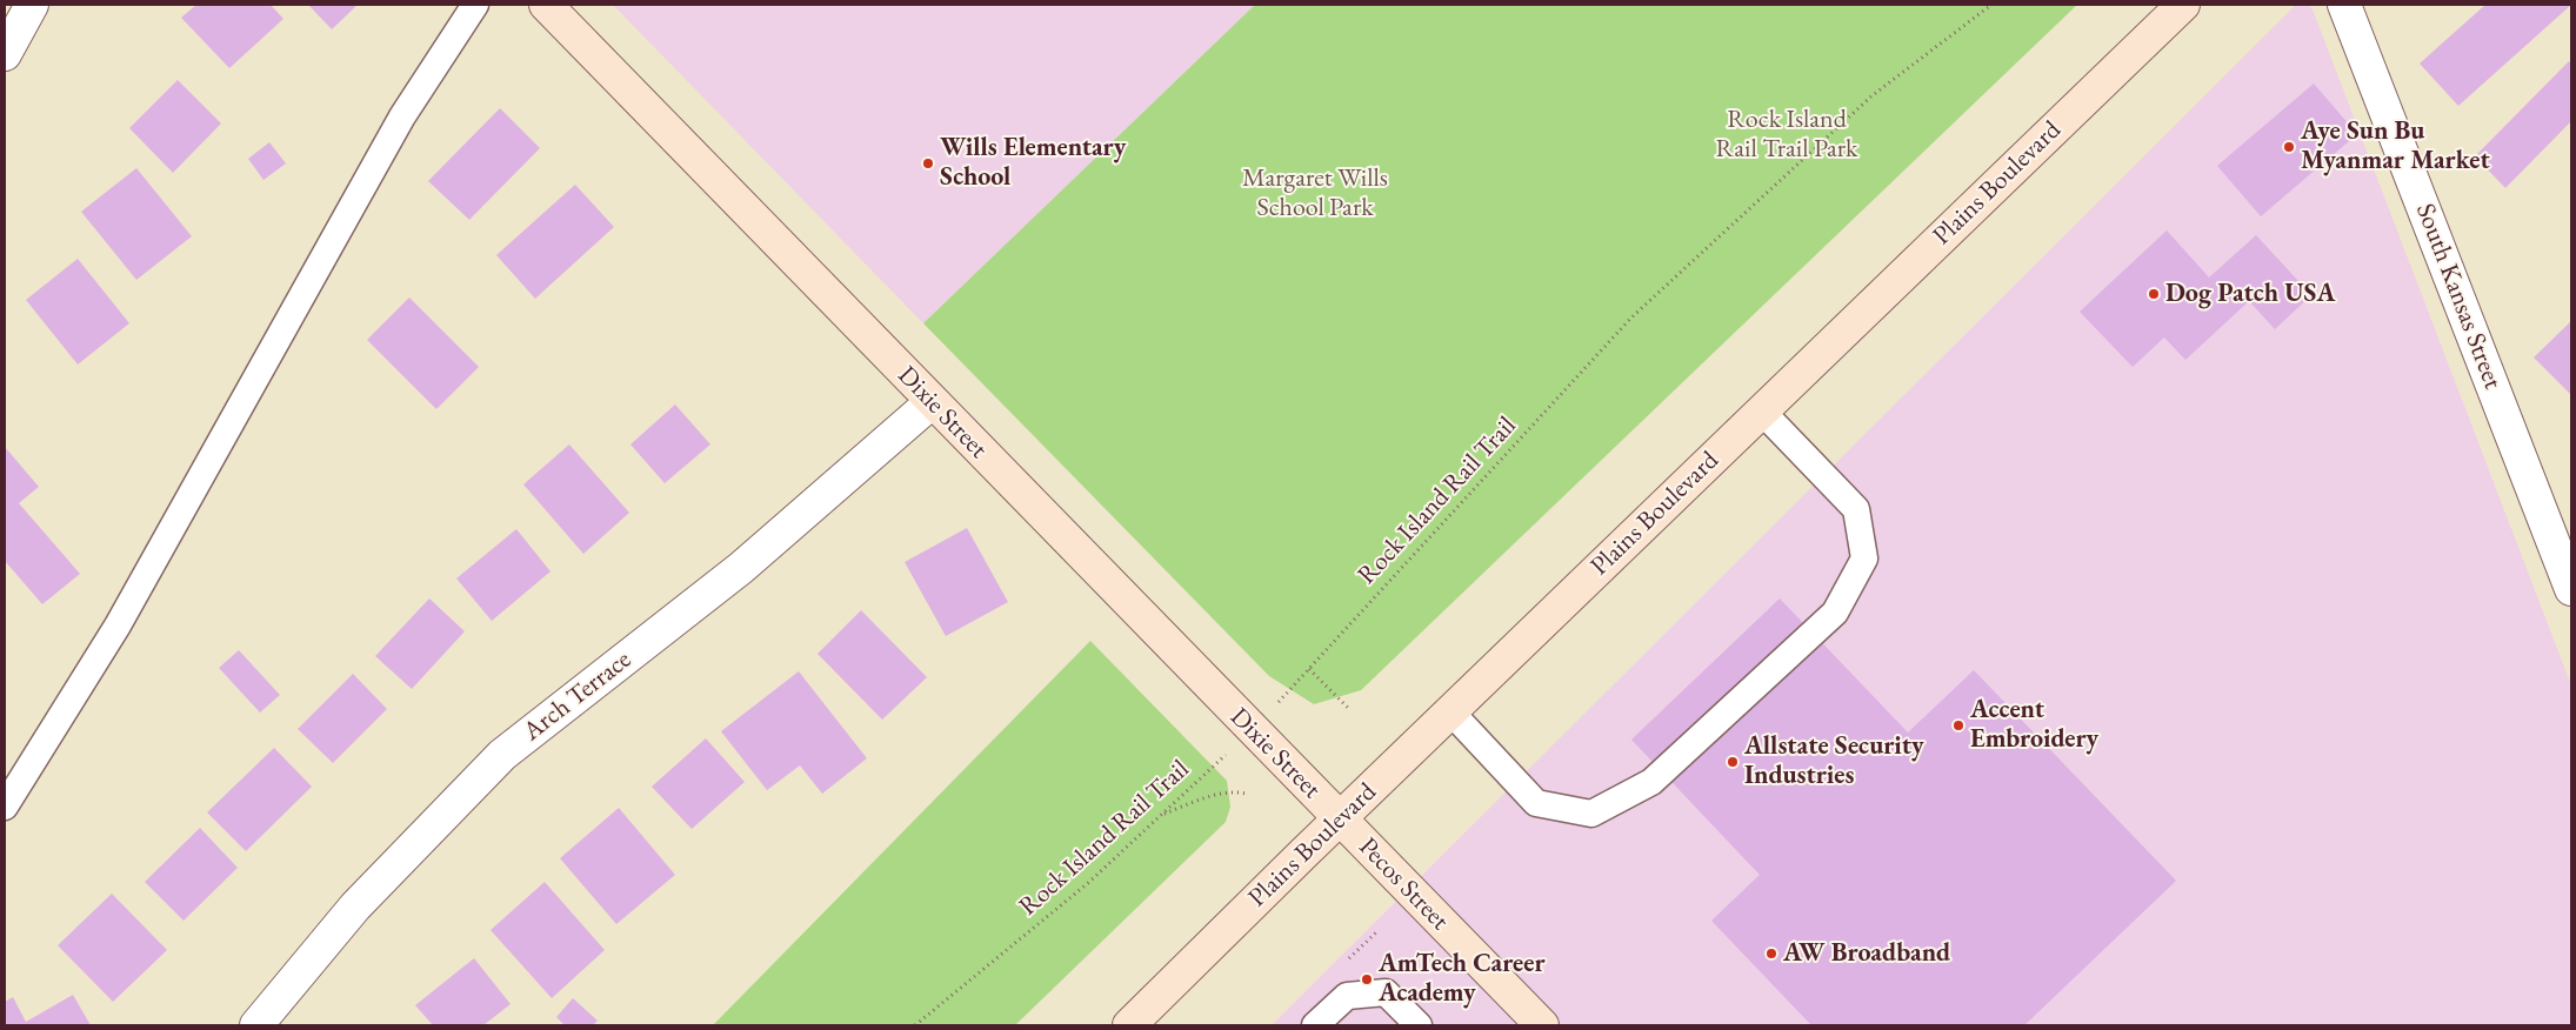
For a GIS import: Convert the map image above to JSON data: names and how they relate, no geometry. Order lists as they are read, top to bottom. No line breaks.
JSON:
{"streets":{"main road":["Plains Boulevard","Dixie Street","Pecos Street"],"street":["South Kansas Street","Arch Terrace"],"path":["Rock Island Rail Trail"]},"crossings":[["Plains Boulevard","Dixie Street"],["Plains Boulevard","Pecos Street"],["Dixie Street","Rock Island Rail Trail"],["Dixie Street","Arch Terrace"],["Dixie Street","Pecos Street"]],"parks":["Rock Island Rail Trail Park","Margaret Wills School Park"],"places":["Aye Sun Bu Myanmar Market","Wills Elementary School","Dog Patch USA","Accent Embroidery","Allstate Security Industries","AW Broadband","AmTech Career Academy"]}
